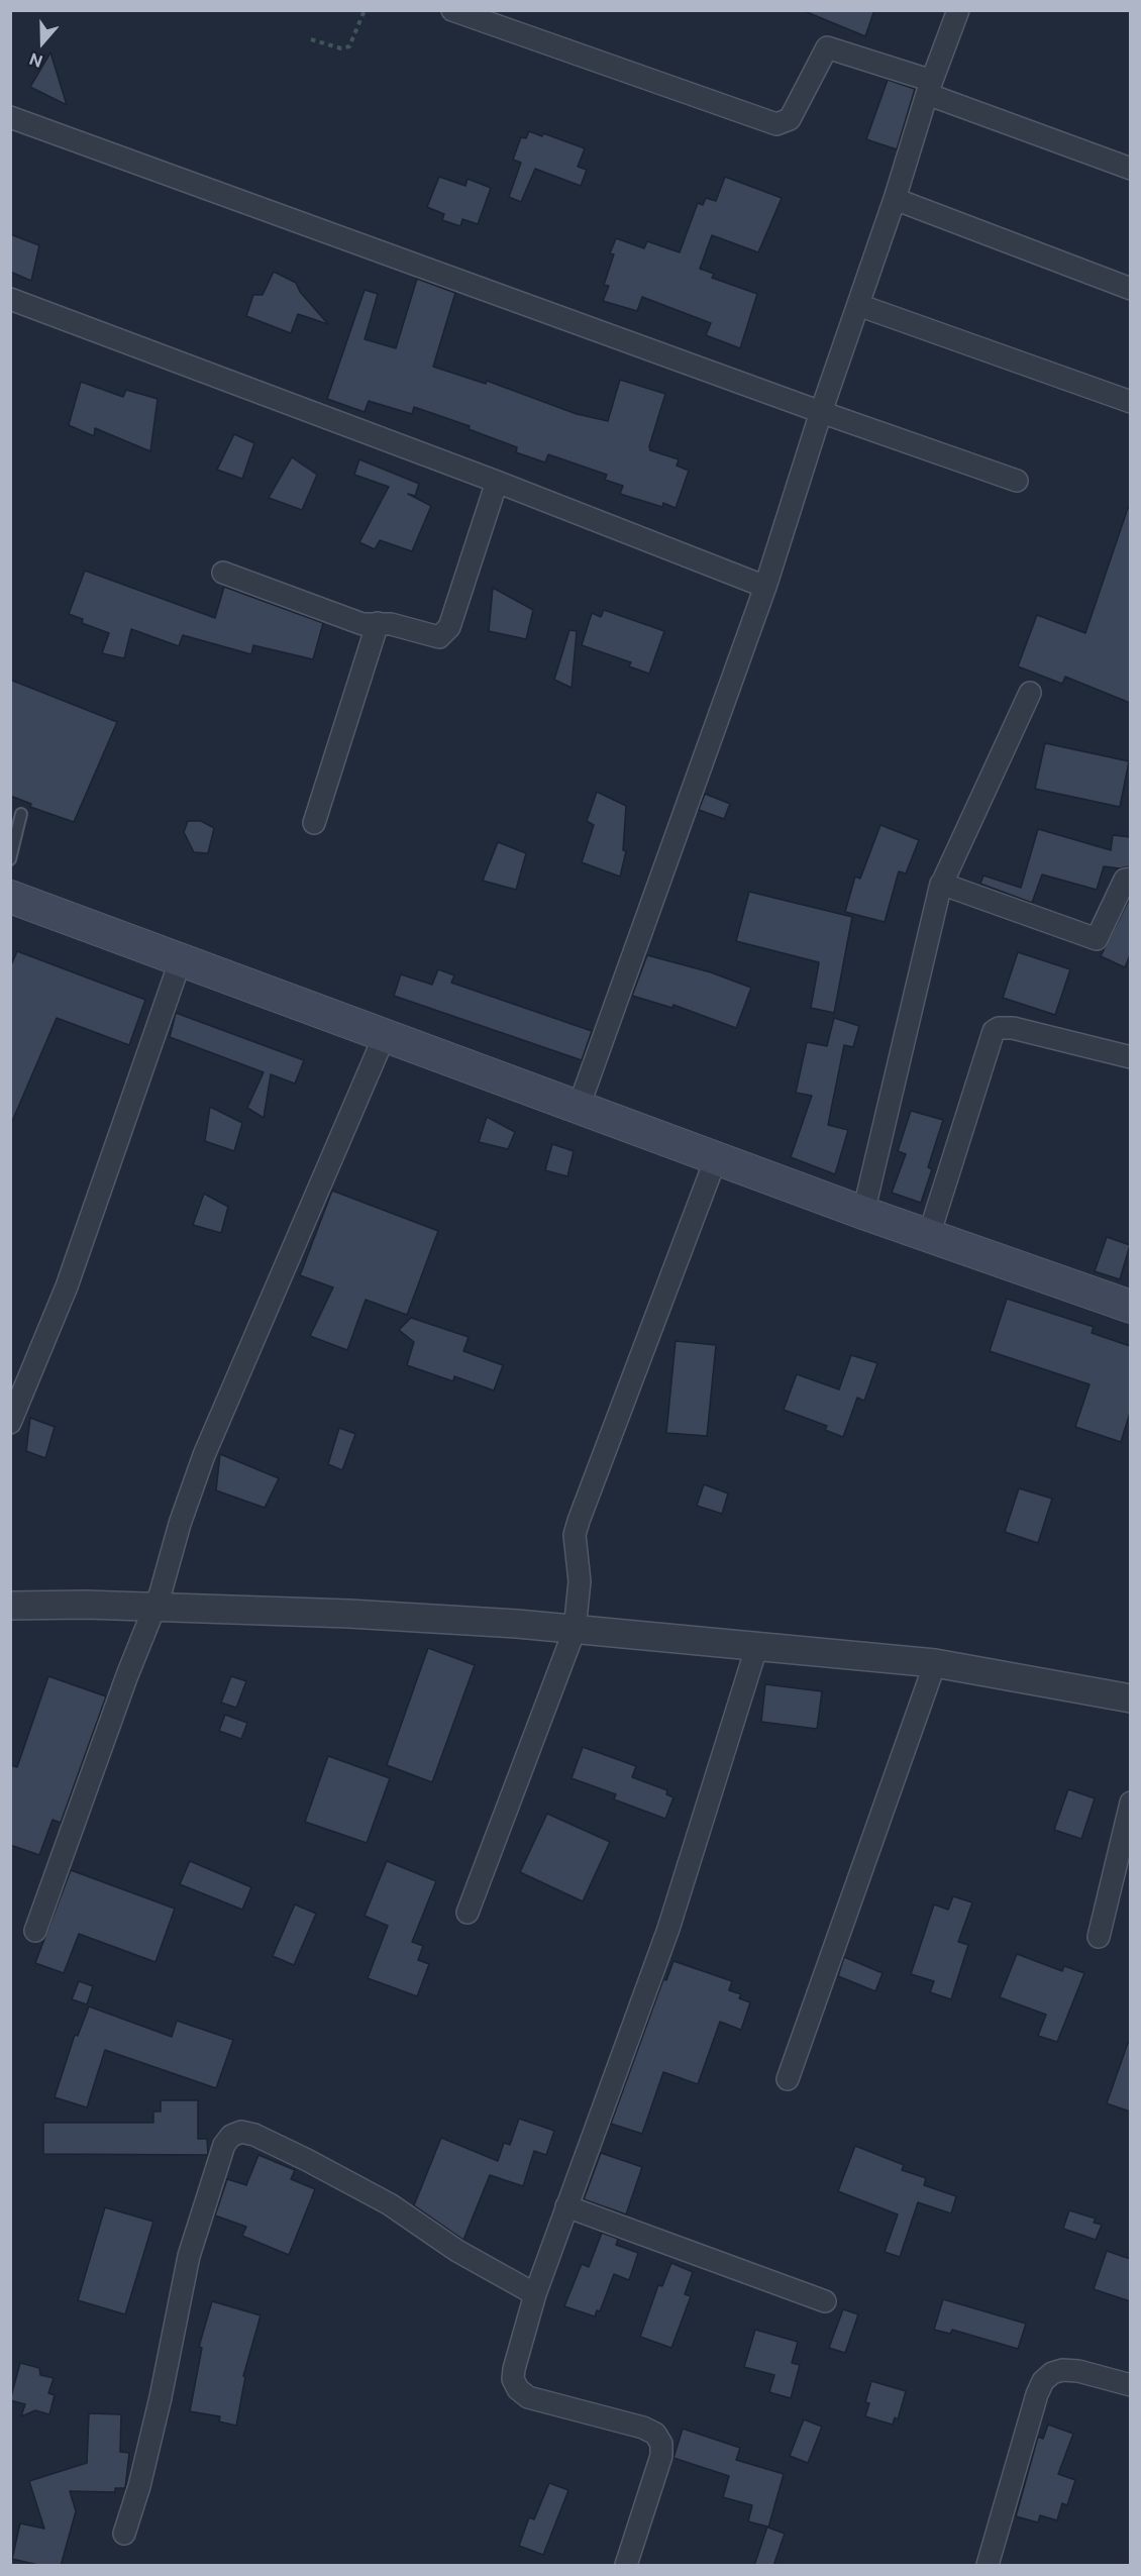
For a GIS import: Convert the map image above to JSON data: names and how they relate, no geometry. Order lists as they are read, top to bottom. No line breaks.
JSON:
{"north":"bottom"}
